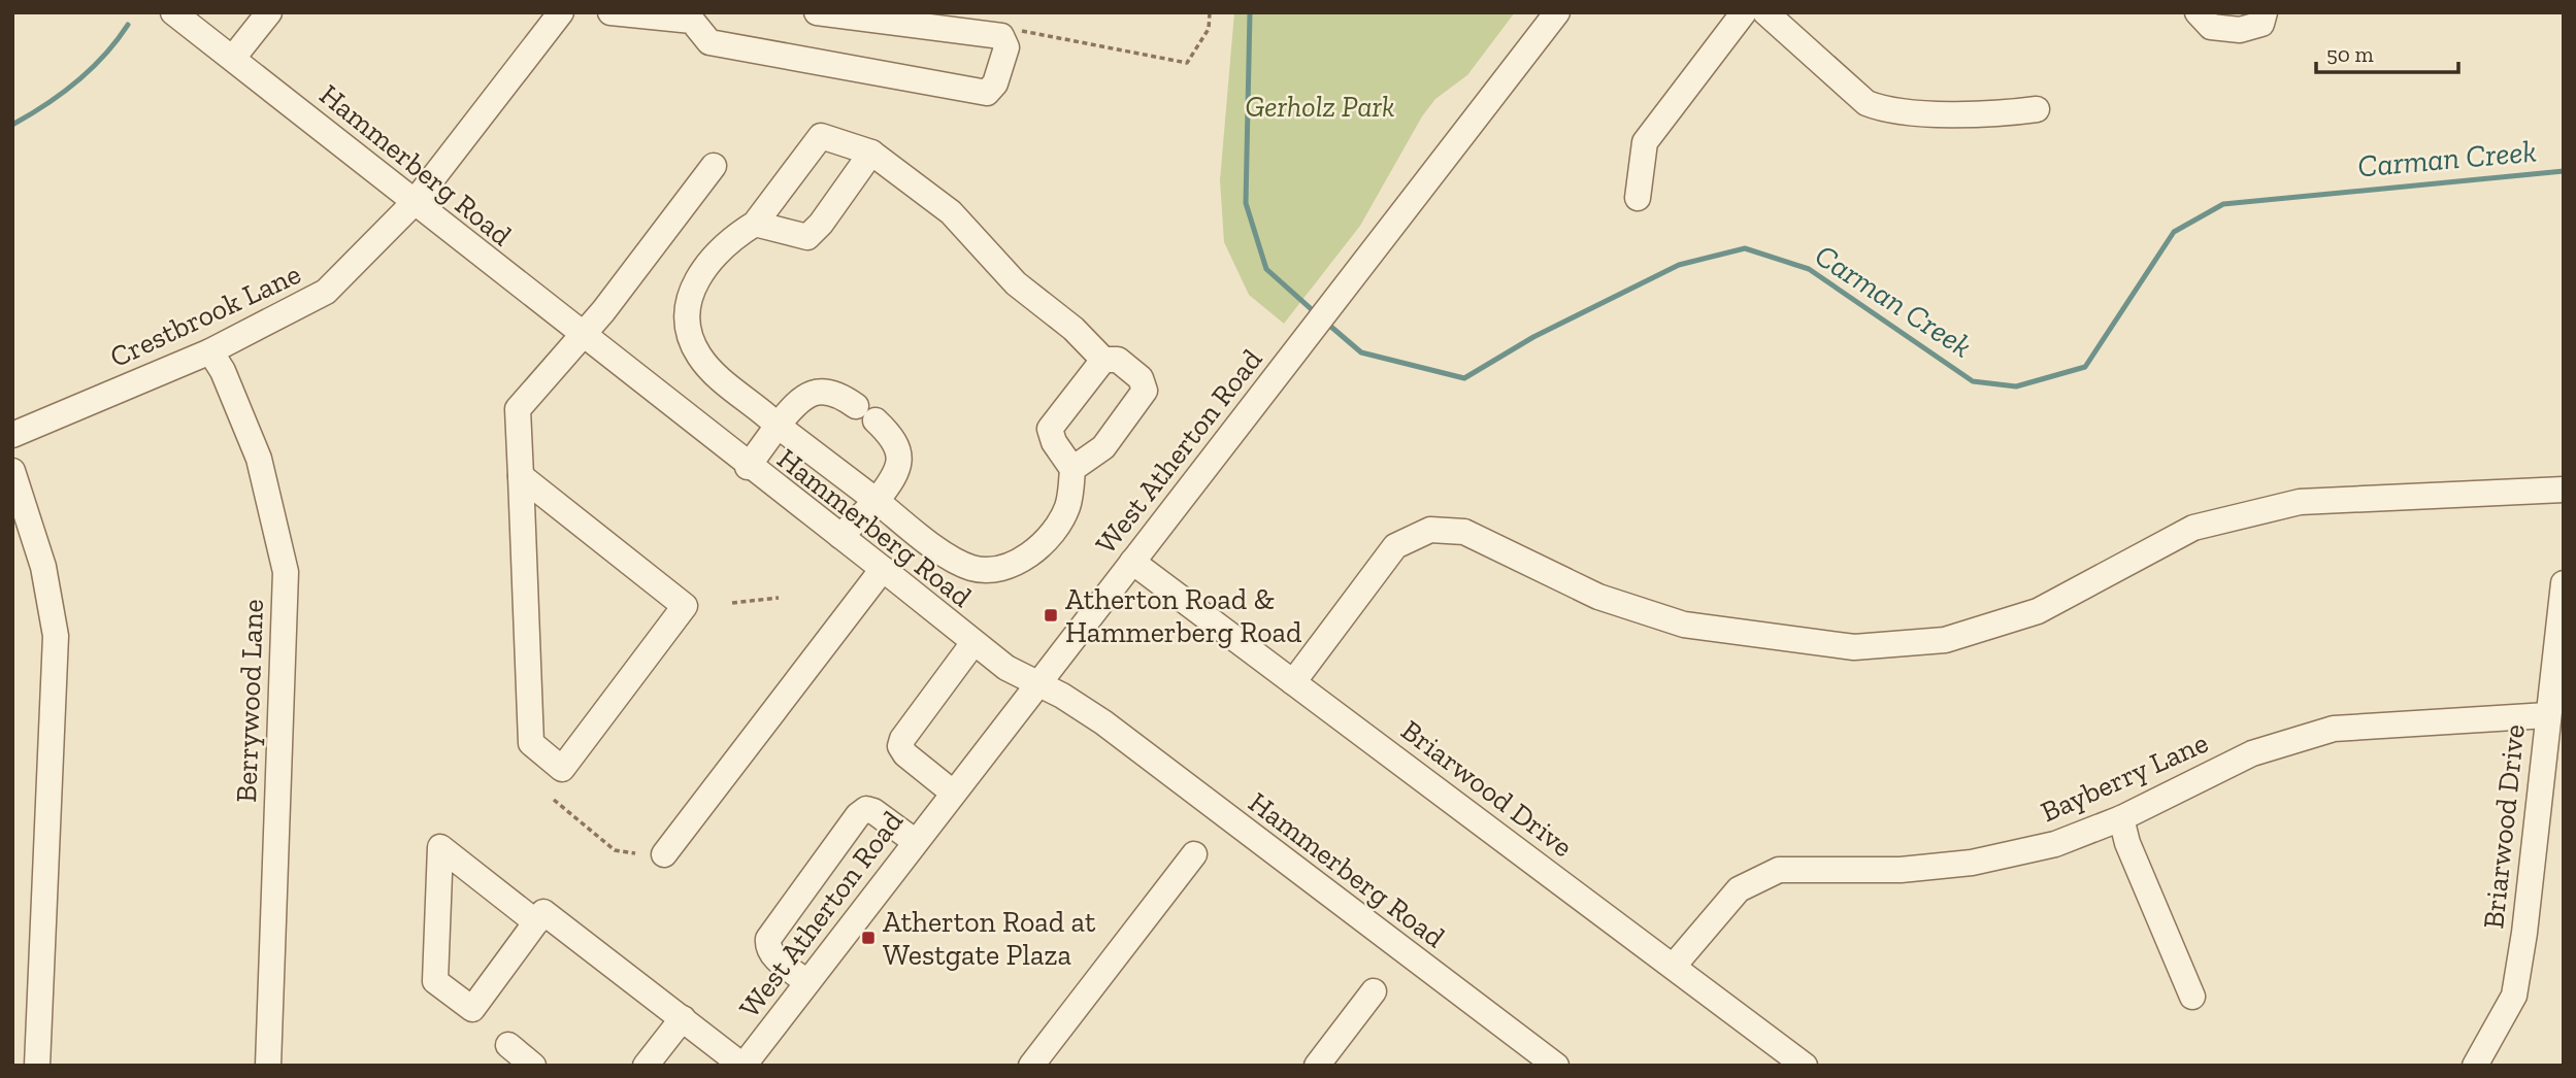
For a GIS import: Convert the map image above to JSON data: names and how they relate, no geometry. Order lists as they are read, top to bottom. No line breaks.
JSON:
{"streets":{"street":["Hammerberg Road","Crestbrook Lane","West Atherton Road","Berrywood Lane","Bayberry Lane","Briarwood Drive"]},"crossings":[["Hammerberg Road","Crestbrook Lane"],["Hammerberg Road","West Atherton Road"],["Crestbrook Lane","Berrywood Lane"],["West Atherton Road","Briarwood Drive"],["Bayberry Lane","Briarwood Drive"]],"water":["Carman Creek"],"parks":["Gerholz Park"],"places":{"transit":["Atherton Road & Hammerberg Road","Atherton Road at Westgate Plaza"]},"scale_bar":"50 m"}
